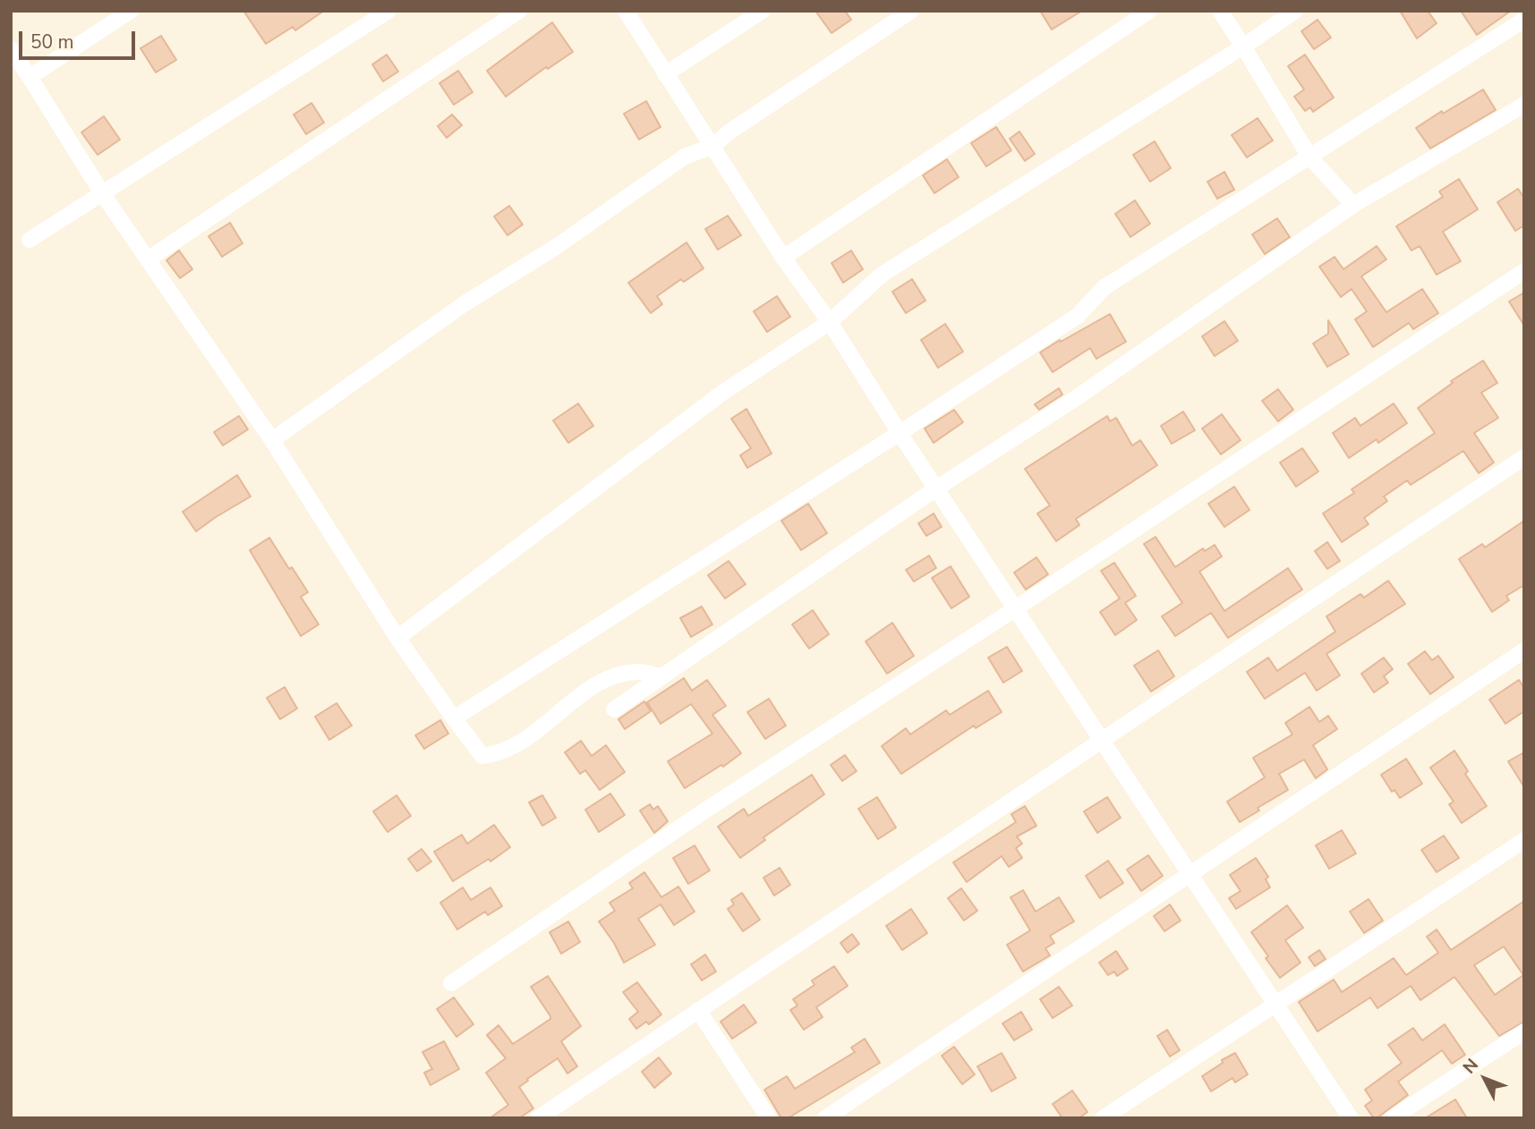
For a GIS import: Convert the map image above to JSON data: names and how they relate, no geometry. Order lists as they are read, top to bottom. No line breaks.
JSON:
{"scale_bar":"50 m","north":"top left"}
